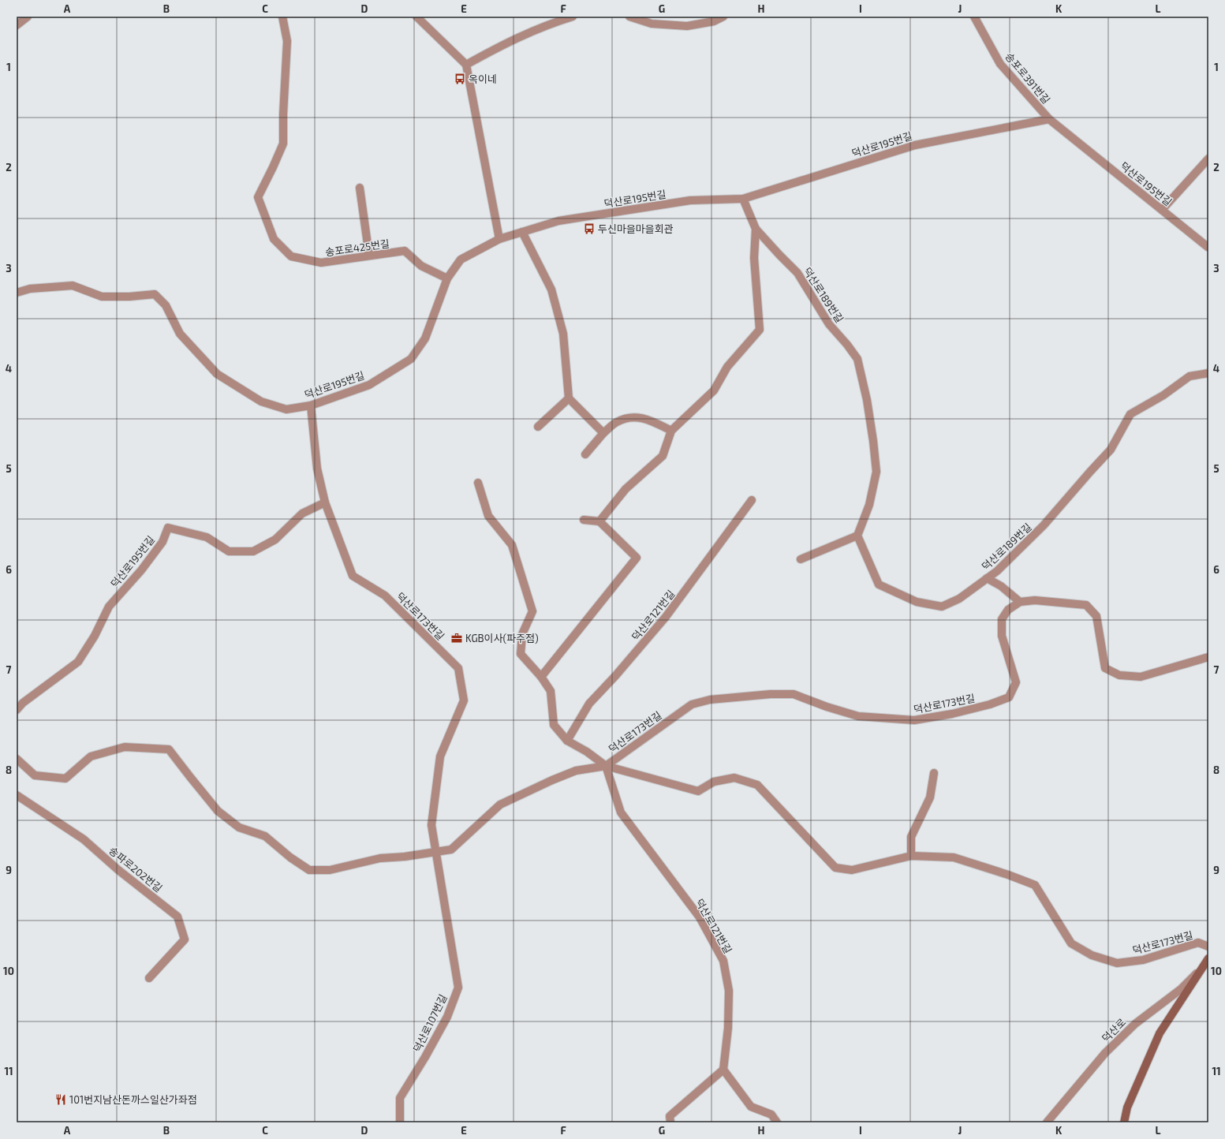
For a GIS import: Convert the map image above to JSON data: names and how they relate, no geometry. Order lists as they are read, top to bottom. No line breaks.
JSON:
{"streets":{"street":["송포로391번길","덕산로195번길","송포로425번길","덕산로189번길","덕산로121번길","덕산로173번길","송파로202번길","덕산로107번길","덕산로"]},"crossings":[["송포로391번길","덕산로195번길"],["덕산로195번길","송포로425번길"],["덕산로195번길","덕산로173번길"],["덕산로121번길","덕산로173번길"],["덕산로173번길","덕산로107번길"]],"places":{"bus stop":["옥이네","두신마을마을회관"],"office":["KGB이사(파주점)"],"restaurant":["101번지남산돈까스일산가좌점"]},"grid":{"columns":["A","B","C","D","E","F","G","H","I","J","K","L"],"rows":["1","2","3","4","5","6","7","8","9","10","11"]}}
